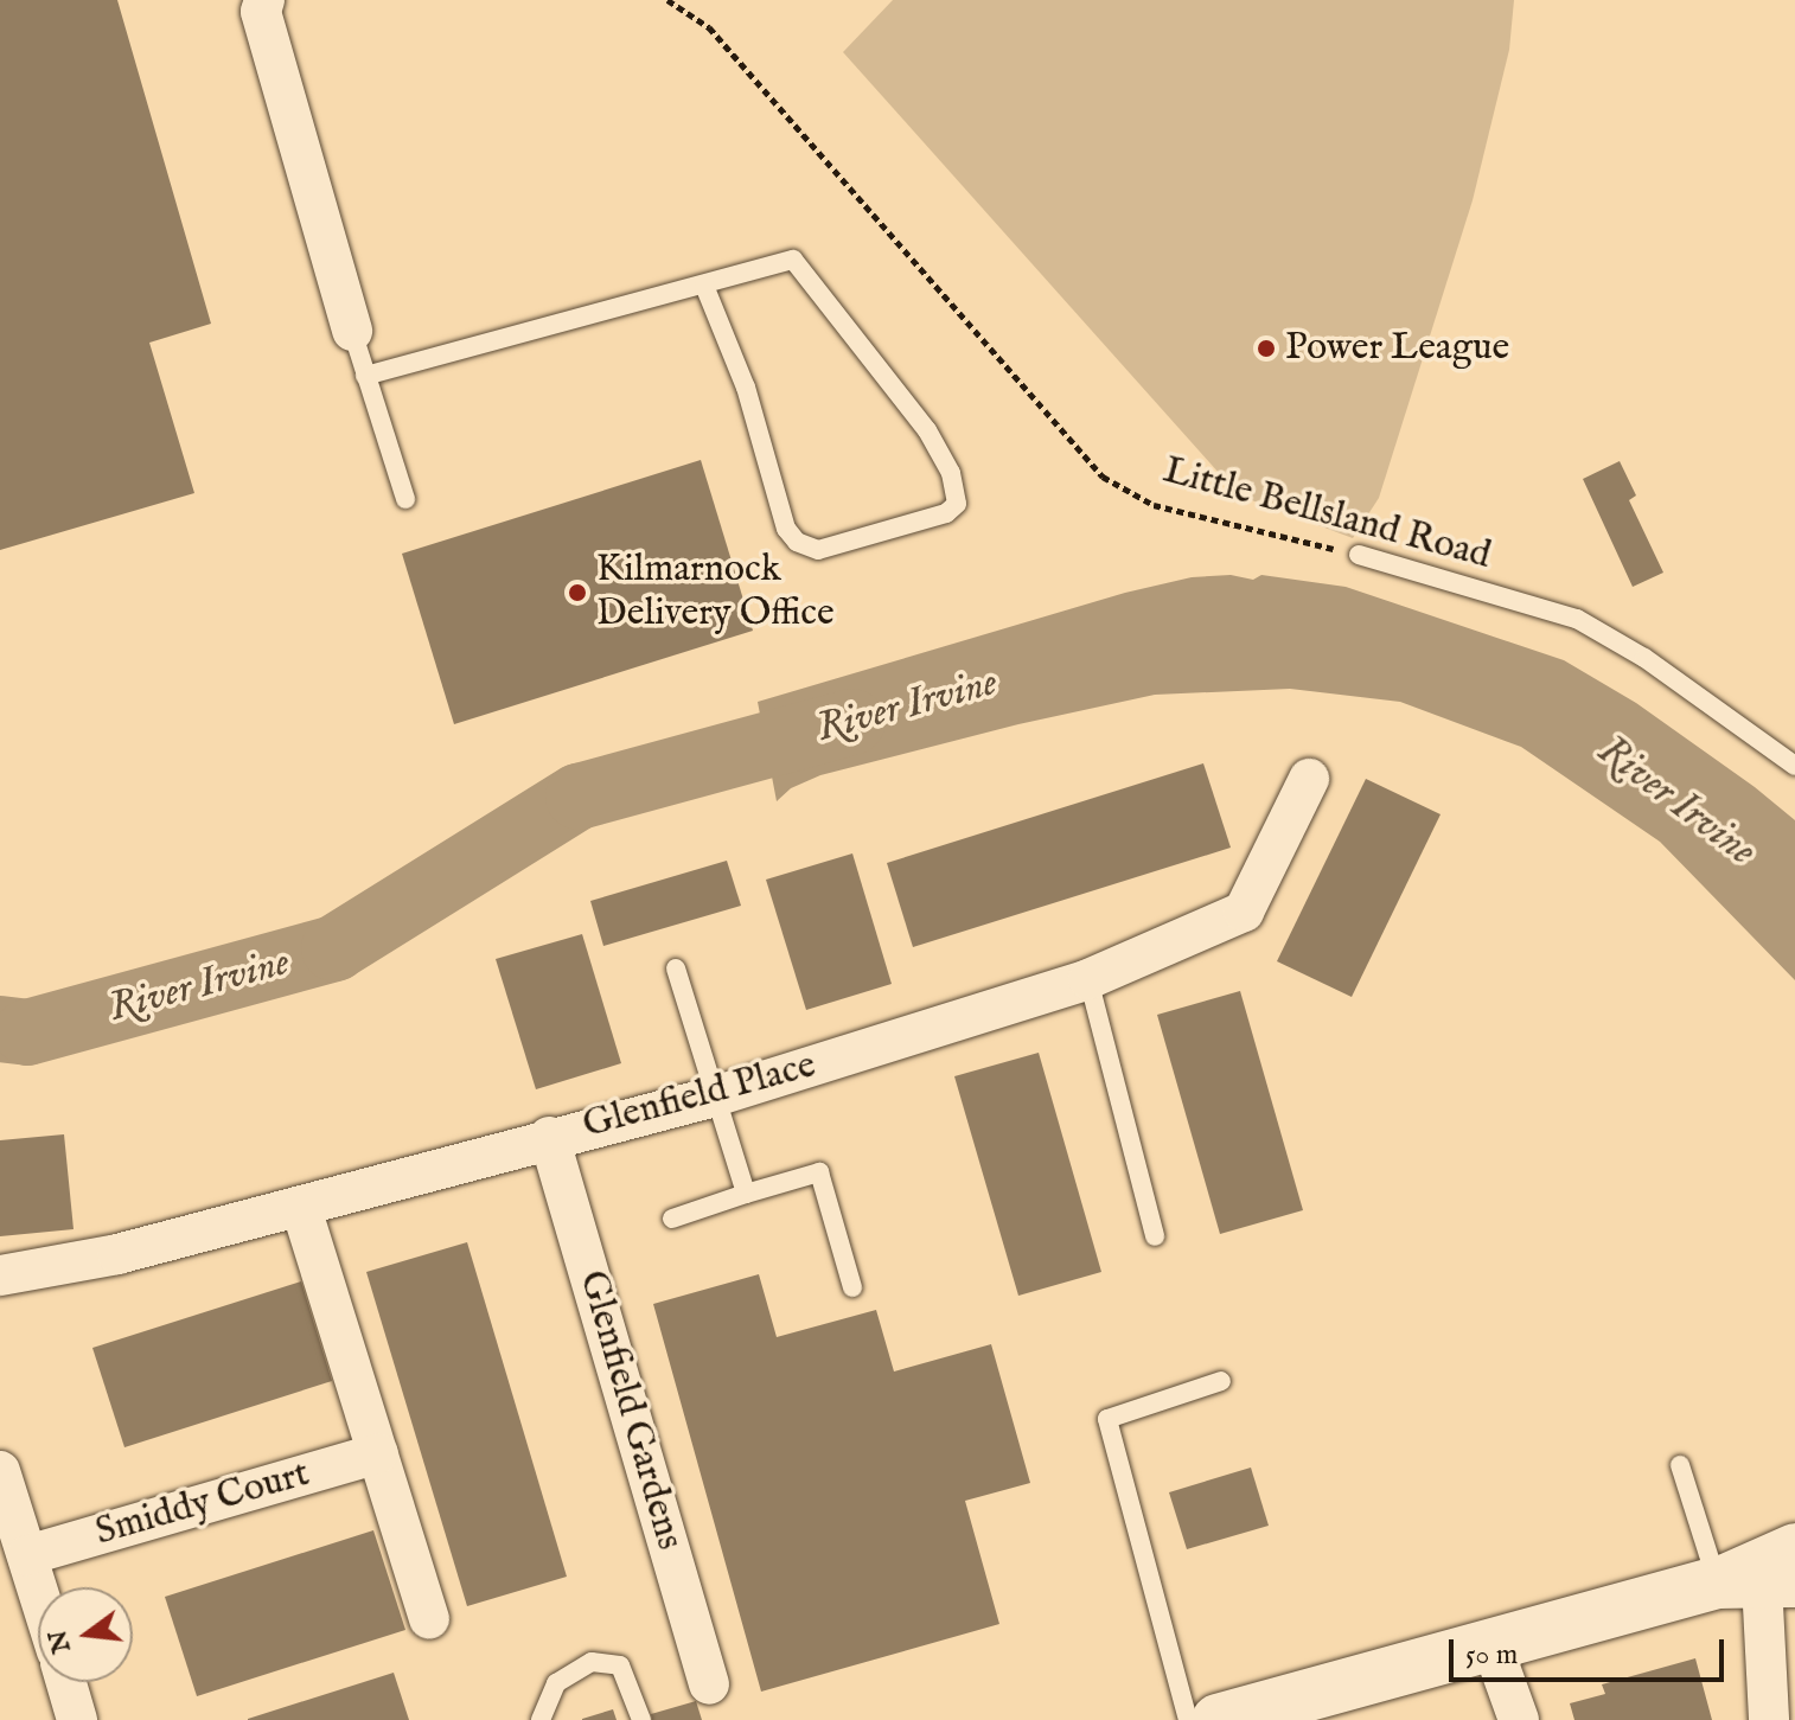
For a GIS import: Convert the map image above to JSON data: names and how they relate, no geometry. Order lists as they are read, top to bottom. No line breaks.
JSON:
{"streets":{"street":["Glenfield Place","Glenfield Gardens","Smiddy Court"],"lane":["Little Bellsland Road"]},"crossings":[["Glenfield Place","Glenfield Gardens"]],"water":["River Irvine"],"places":["Power League","Kilmarnock Delivery Office"],"scale_bar":"50 m","north":"left"}
